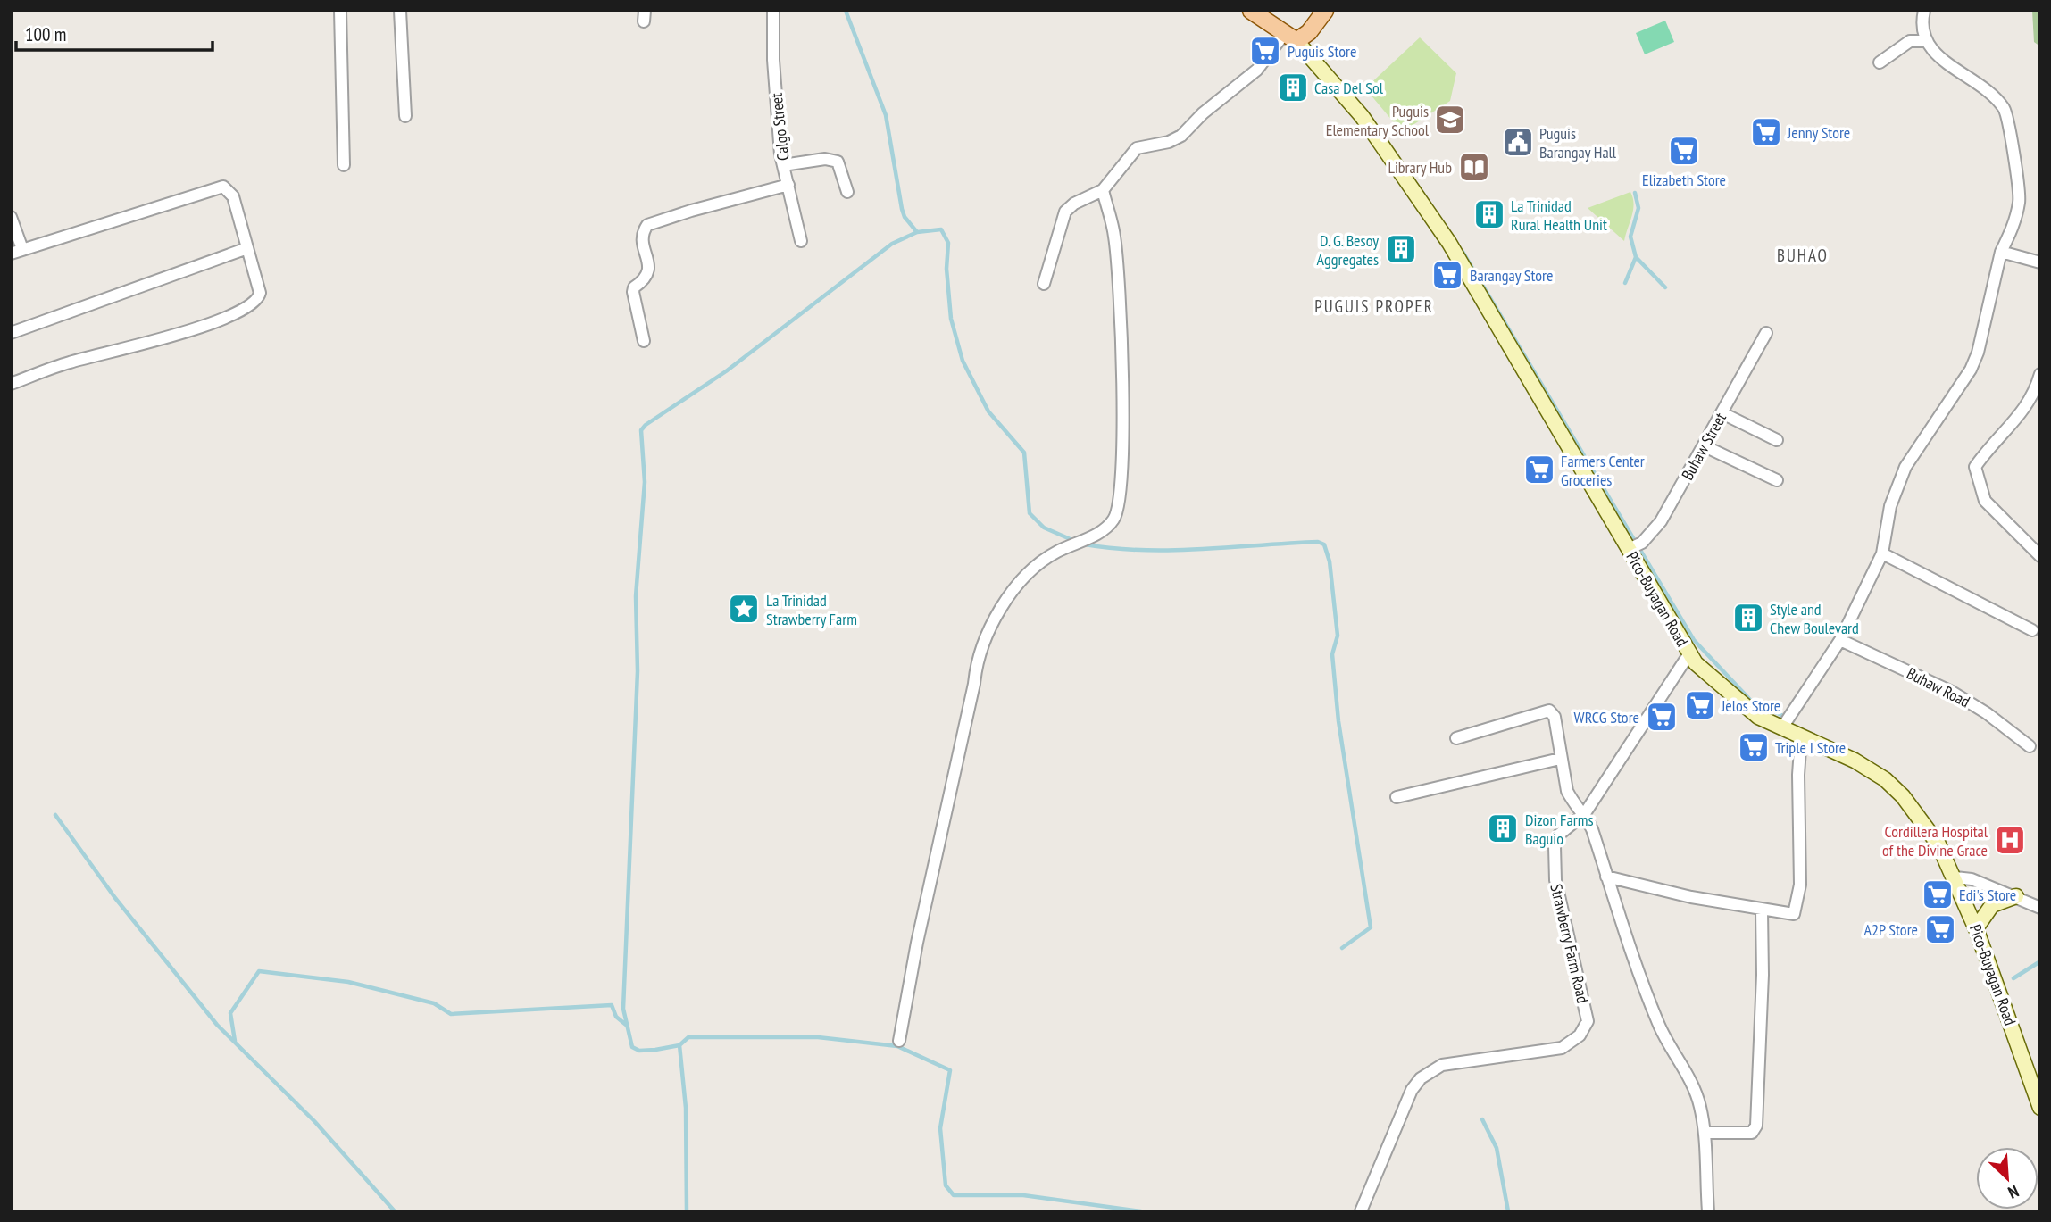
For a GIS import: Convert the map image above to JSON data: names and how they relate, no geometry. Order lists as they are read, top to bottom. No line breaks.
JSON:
{"streets":{"main road":["Pico-Buyagan Road"],"street":["Calgo Street","Buhaw Street","Buhaw Road","Strawberry Farm Road"]},"crossings":[["Buhaw Street","Pico-Buyagan Road"],["Pico-Buyagan Road","Strawberry Farm Road"]],"districts":["BUHAO","PUGUIS PROPER"],"places":{"supermarket":["Puguis Store","Jenny Store","Elizabeth Store","Barangay Store","Farmers Center Groceries","Jelos Store","WRCG Store","Triple I Store","Edi's Store","A2P Store"],"building":["Casa Del Sol","La Trinidad Rural Health Unit","D. G. Besoy Aggregates","Style and Chew Boulevard","Dizon Farms Baguio"],"school or university":["Puguis Elementary School"],"public building":["Puguis Barangay Hall"],"library":["Library Hub"],"place":["La Trinidad Strawberry Farm"],"hospital":["Cordillera Hospital of the Divine Grace"]},"scale_bar":"100 m","north":"bottom right"}
